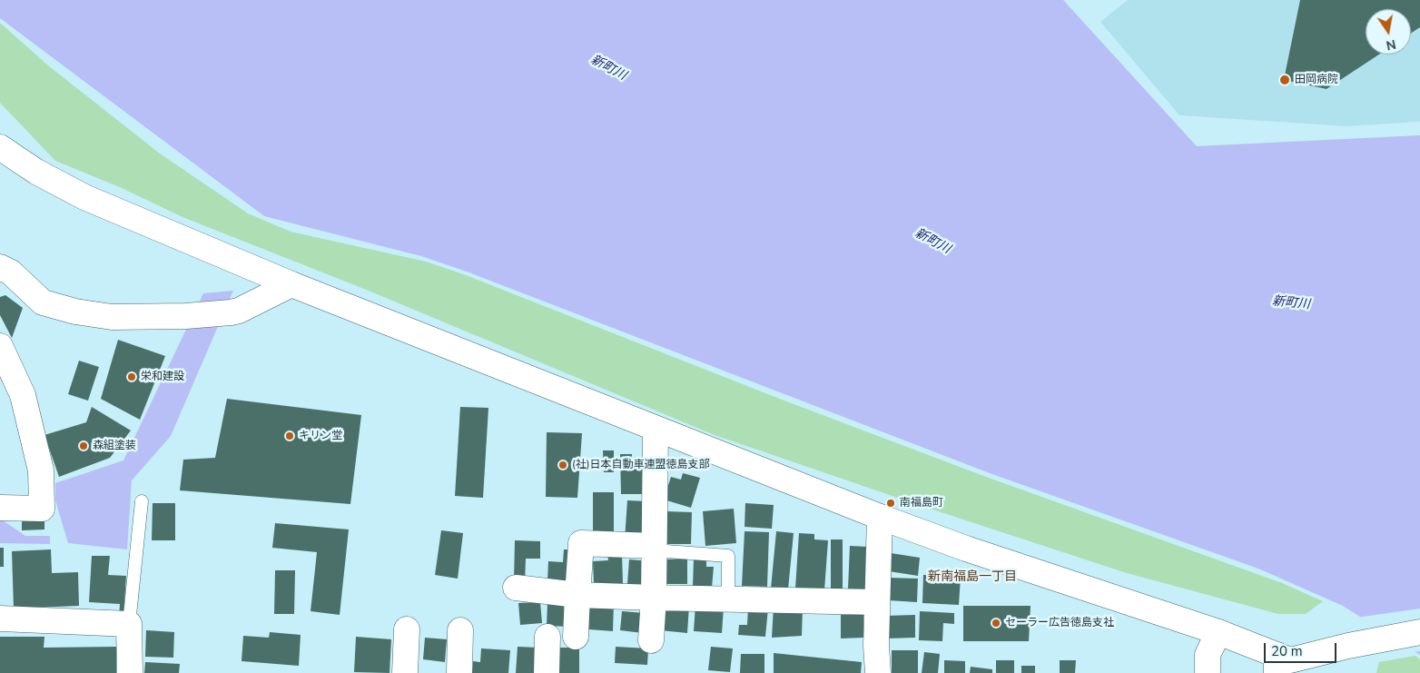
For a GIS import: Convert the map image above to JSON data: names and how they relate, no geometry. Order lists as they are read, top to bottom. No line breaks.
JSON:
{"districts":["新南福島一丁目"],"water":["新町川"],"places":["田岡病院","栄和建設","キリン堂","森組塗装","(社)日本自動車連盟徳島支部","南福島町","セーラー広告徳島支社"],"scale_bar":"20 m","north":"bottom"}
